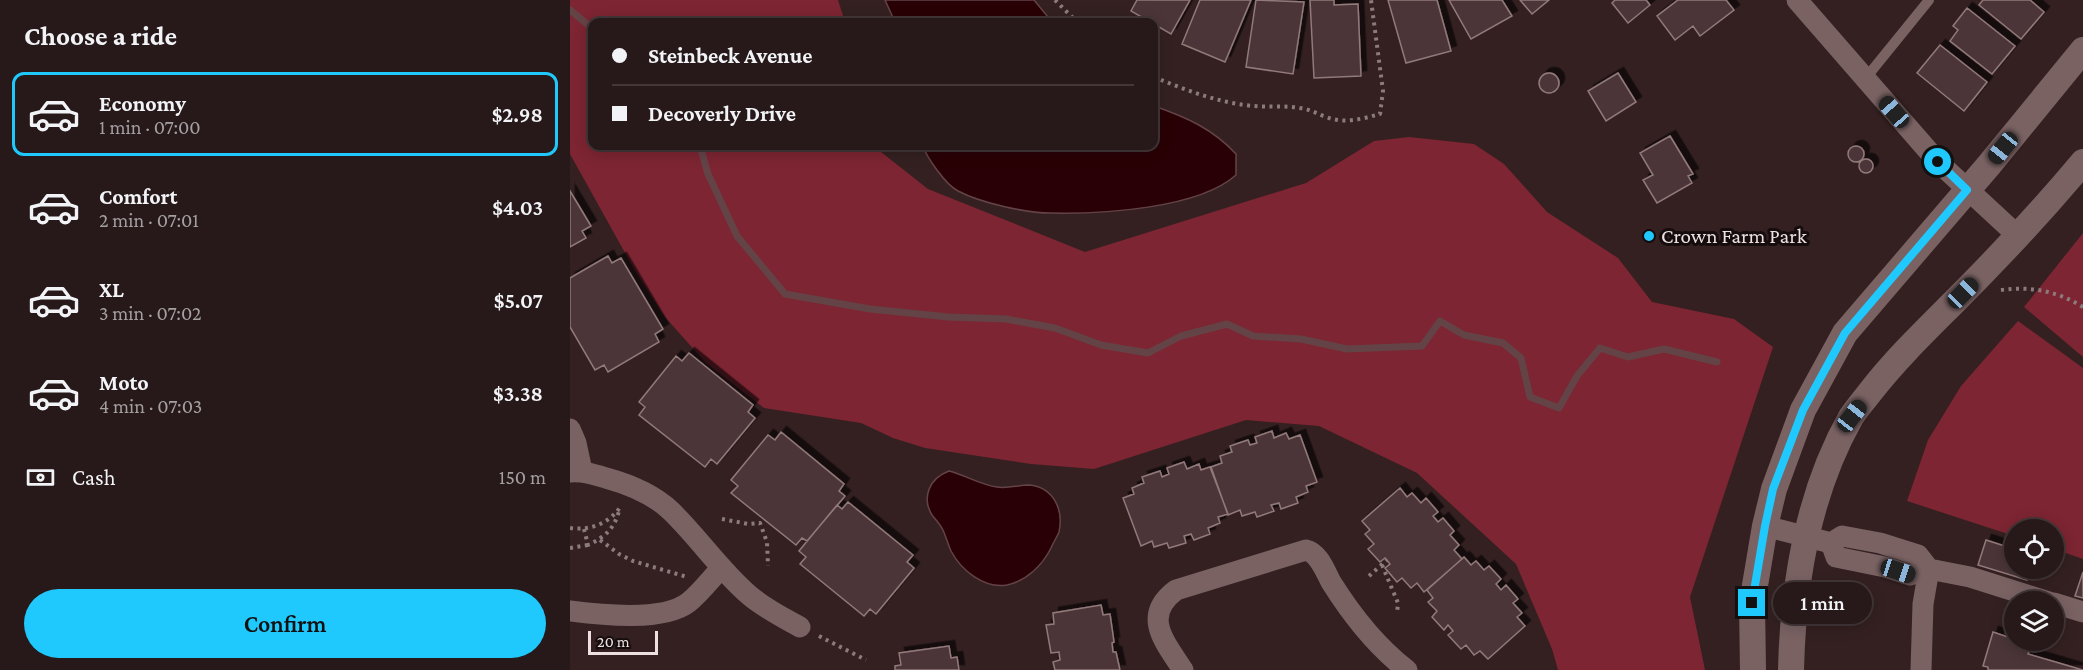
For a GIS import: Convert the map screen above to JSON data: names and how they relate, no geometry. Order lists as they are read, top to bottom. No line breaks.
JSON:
{"places":["Crown Farm Park"],"scale_bar":"20 m","page":{"heading":"Choose a ride","banner":["Steinbeck Avenue","Decoverly Drive"],"list":[{"name":"Economy","note":"1 min · 07:00","value":"$2.98"},{"name":"Comfort","note":"2 min · 07:01","value":"$4.03"},{"name":"XL","note":"3 min · 07:02","value":"$5.07"},{"name":"Moto","note":"4 min · 07:03","value":"$3.38"}],"pay":["Cash","150 m"],"buttons":"Confirm","bubble":"1 min","scale":"20 m"}}
